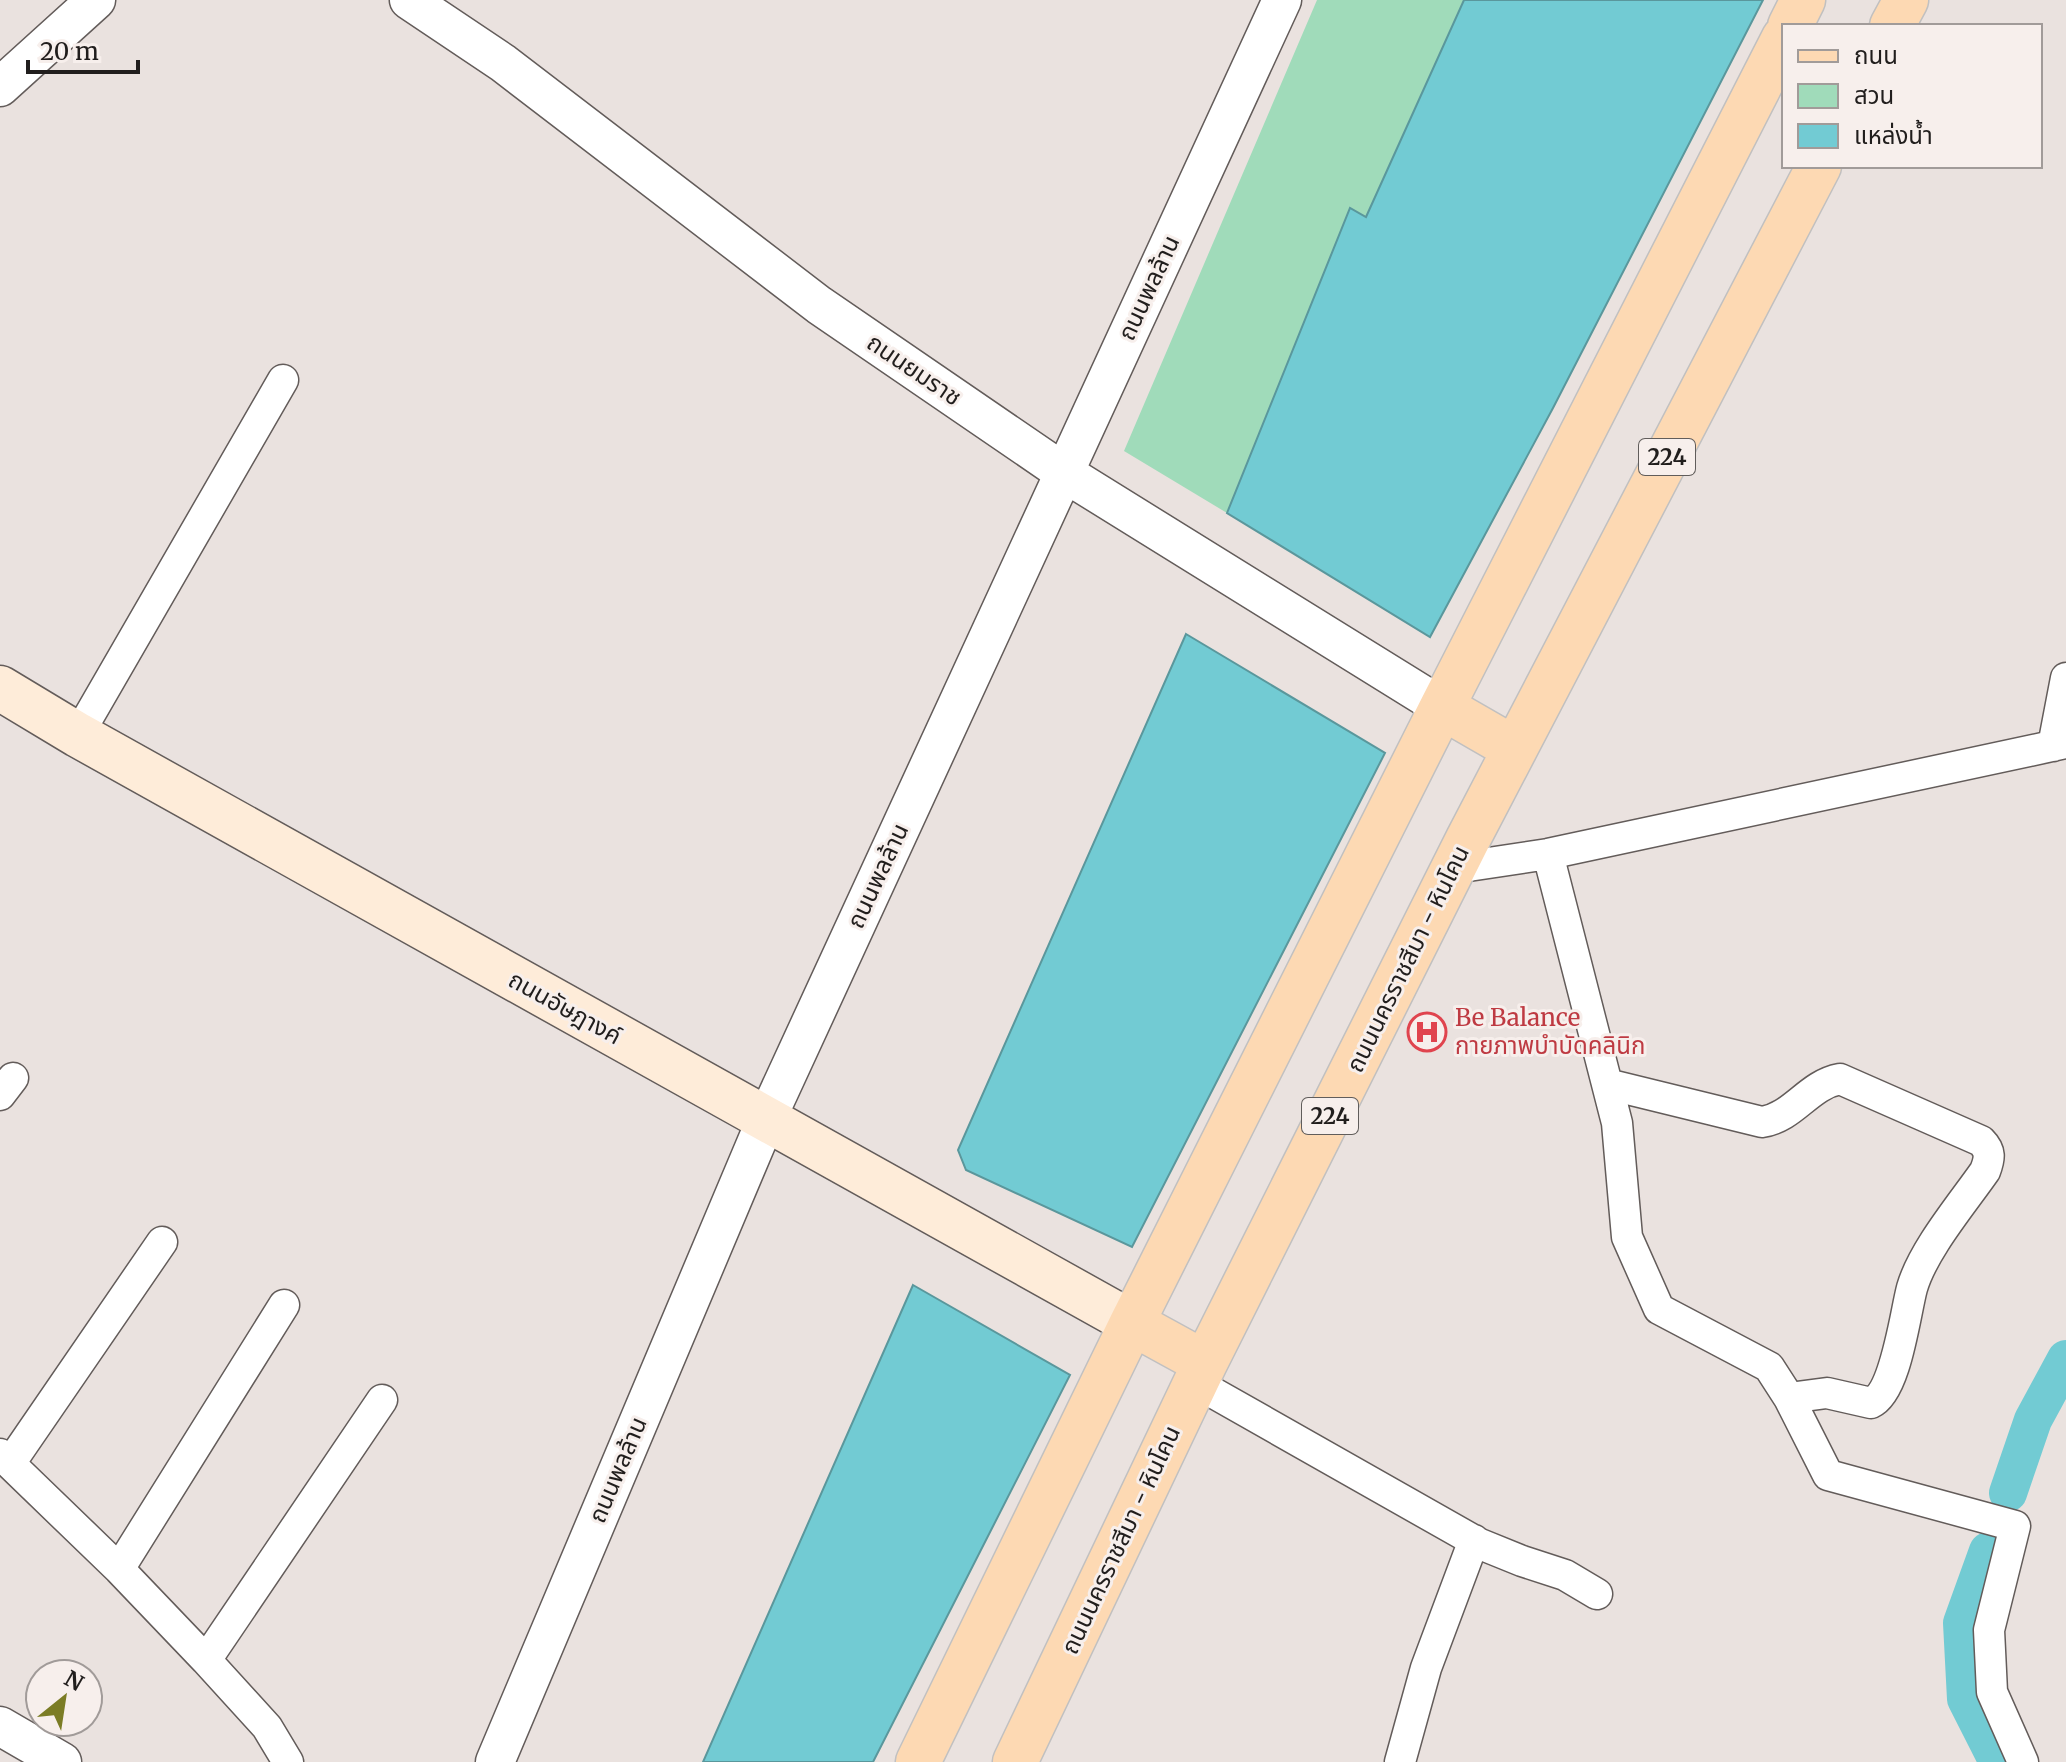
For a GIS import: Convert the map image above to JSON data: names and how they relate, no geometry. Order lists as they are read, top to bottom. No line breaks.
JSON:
{"streets":{"main road":["224","ถนนนครราชสีมา - หินโคน","ถนนอัษฎางค์"],"street":["ถนนพลล้าน","ถนนยมราช"]},"crossings":[["ถนนพลล้าน","ถนนยมราช"],["ถนนพลล้าน","ถนนอัษฎางค์"]],"places":{"hospital":["Be Balance กายภาพบำบัดคลินิก"]},"legend":["ถนน","สวน","แหล่งน้ำ"],"scale_bar":"20 m","north":"top right"}
